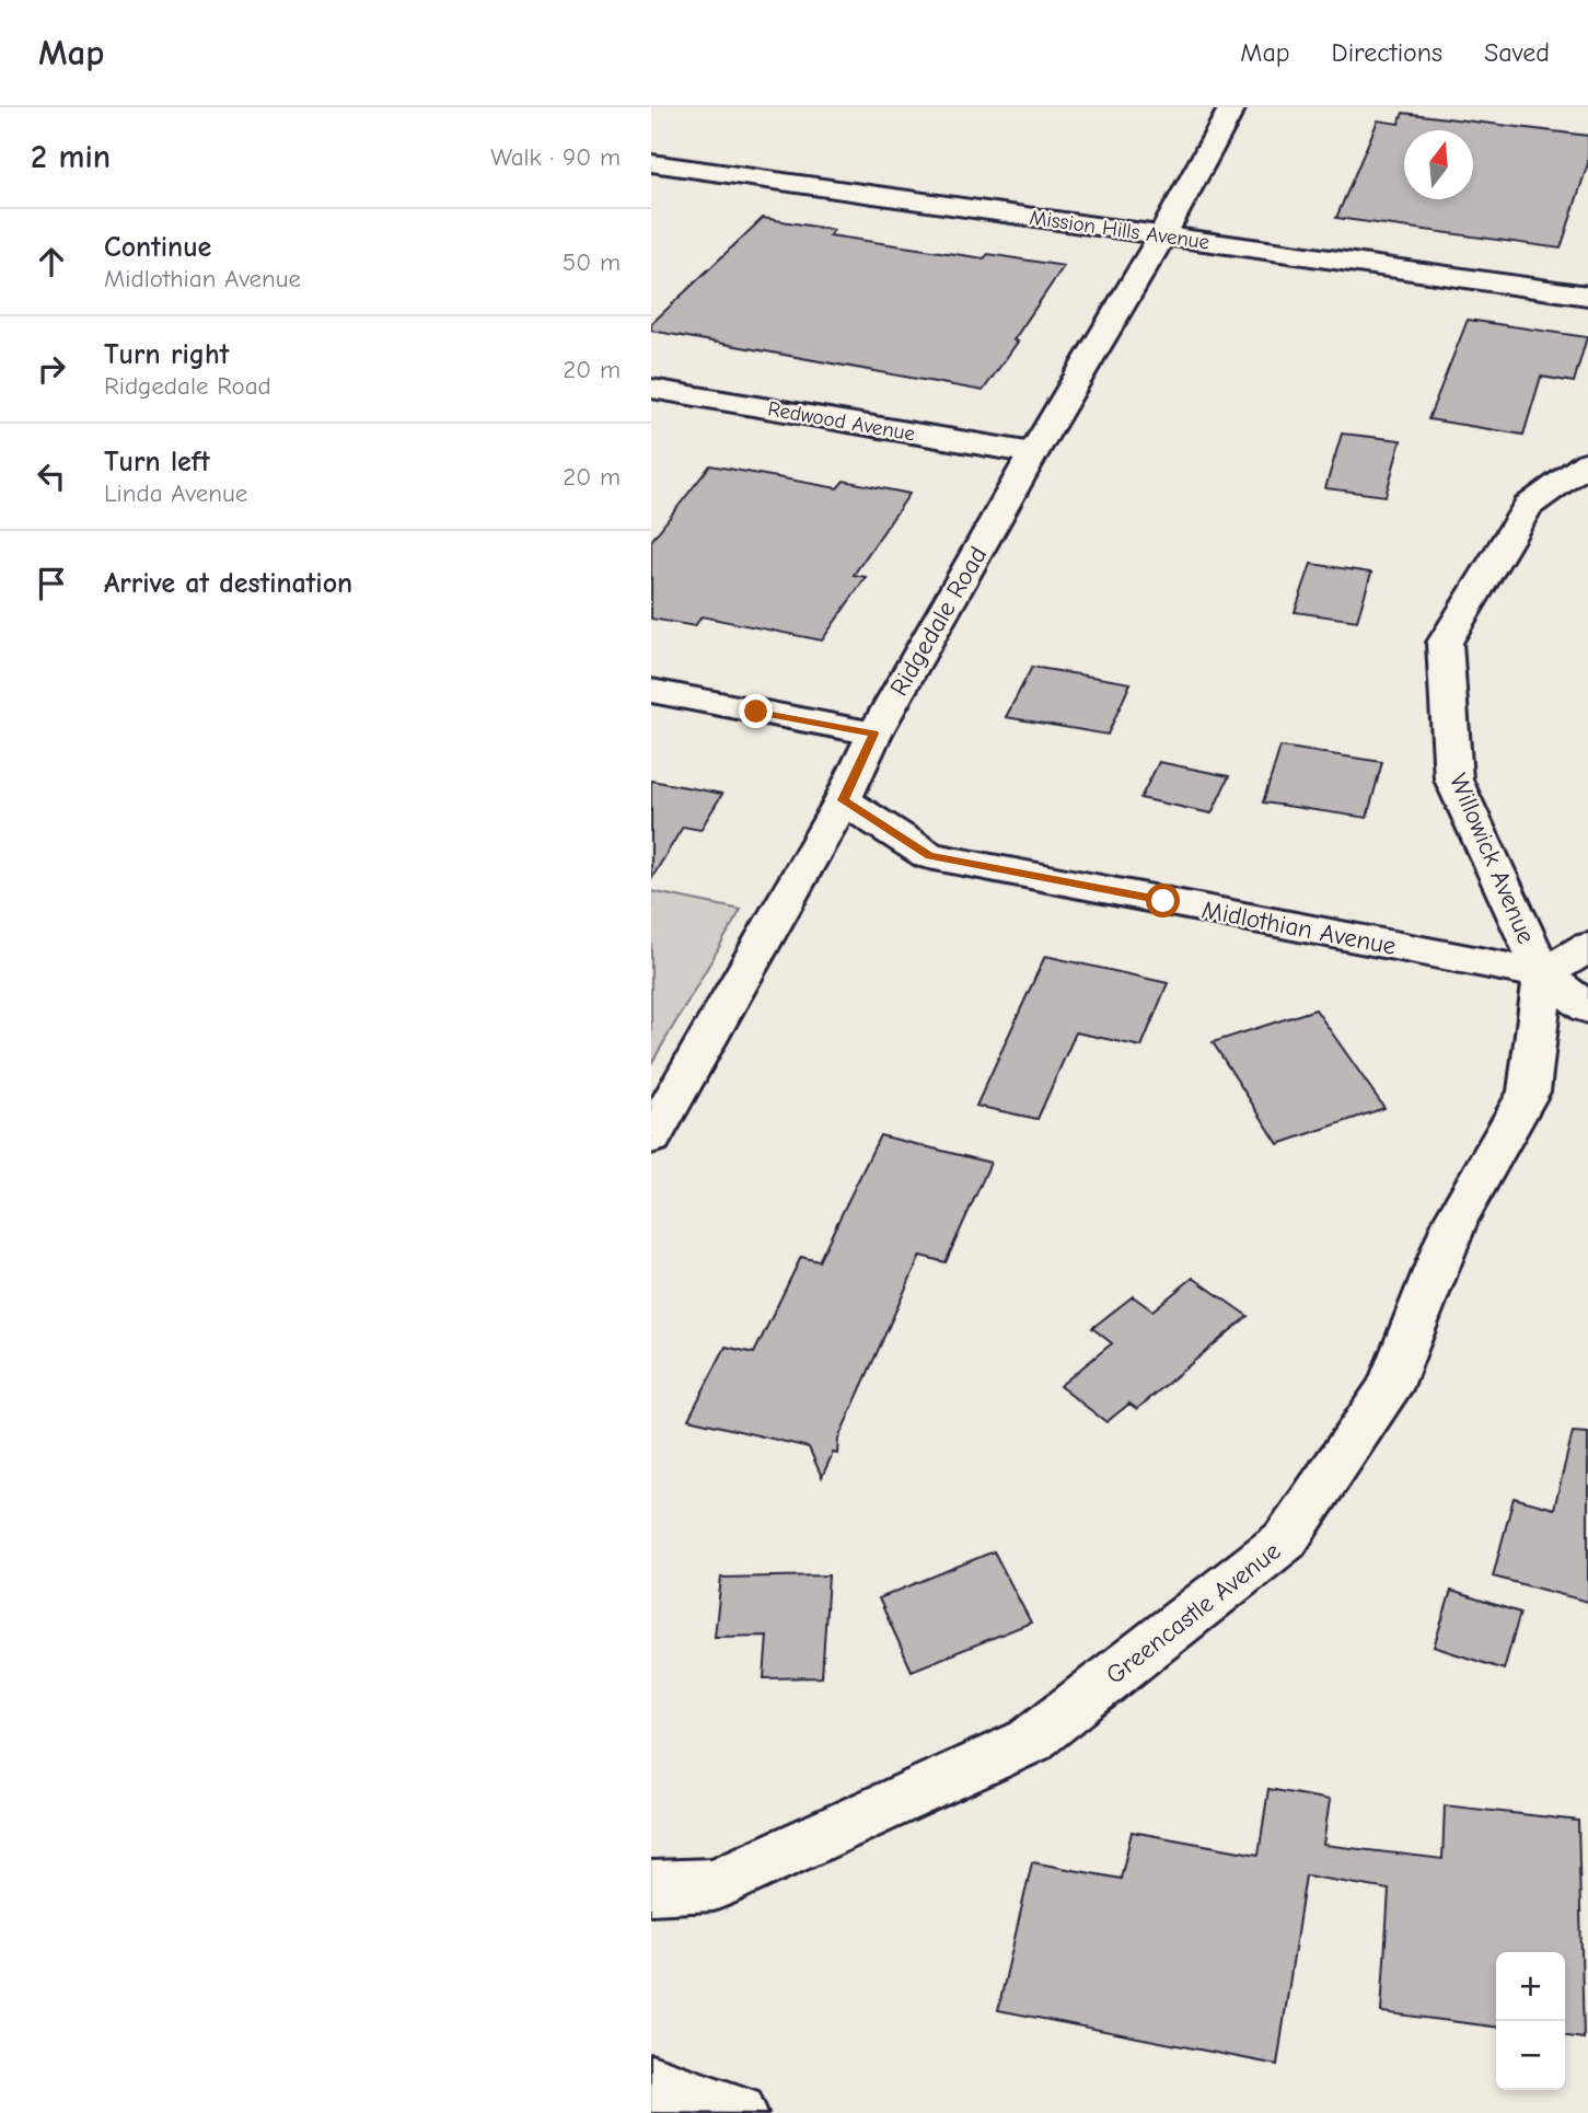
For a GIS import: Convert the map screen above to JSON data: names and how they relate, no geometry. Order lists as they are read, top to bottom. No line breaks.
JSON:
{"streets":{"street":["Mission Hills Avenue","Redwood Avenue","Ridgedale Road","Willowick Avenue","Midlothian Avenue","Greencastle Avenue"]},"crossings":[["Mission Hills Avenue","Ridgedale Road"],["Redwood Avenue","Ridgedale Road"],["Ridgedale Road","Midlothian Avenue"],["Willowick Avenue","Midlothian Avenue"],["Willowick Avenue","Greencastle Avenue"],["Midlothian Avenue","Greencastle Avenue"]],"north":"top","page":{"header":"Map","nav":["Map","Directions","Saved"],"heading":["2 min","Walk · 90 m"],"list":[["Continue","Midlothian Avenue","50 m"],["Turn right","Ridgedale Road","20 m"],["Turn left","Linda Avenue","20 m"],"Arrive at destination"],"map_buttons":["+","−"]}}
